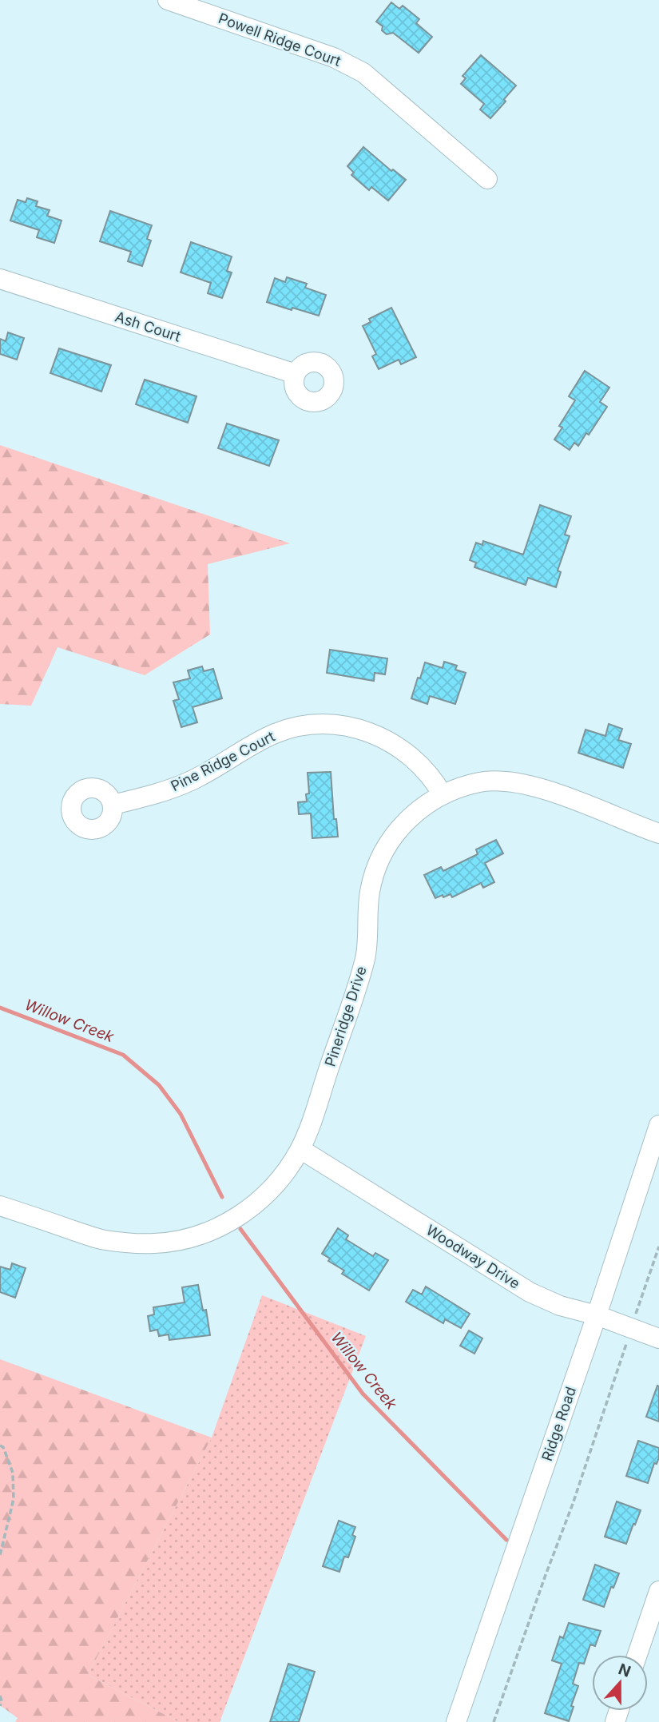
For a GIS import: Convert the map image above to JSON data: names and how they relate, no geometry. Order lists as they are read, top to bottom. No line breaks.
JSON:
{"streets":{"street":["Powell Ridge Court","Ash Court","Pine Ridge Court","Pineridge Drive","Woodway Drive","Ridge Road"]},"crossings":[["Pine Ridge Court","Pineridge Drive"],["Pineridge Drive","Woodway Drive"],["Woodway Drive","Ridge Road"]],"water":["Willow Creek"],"north":"top"}
